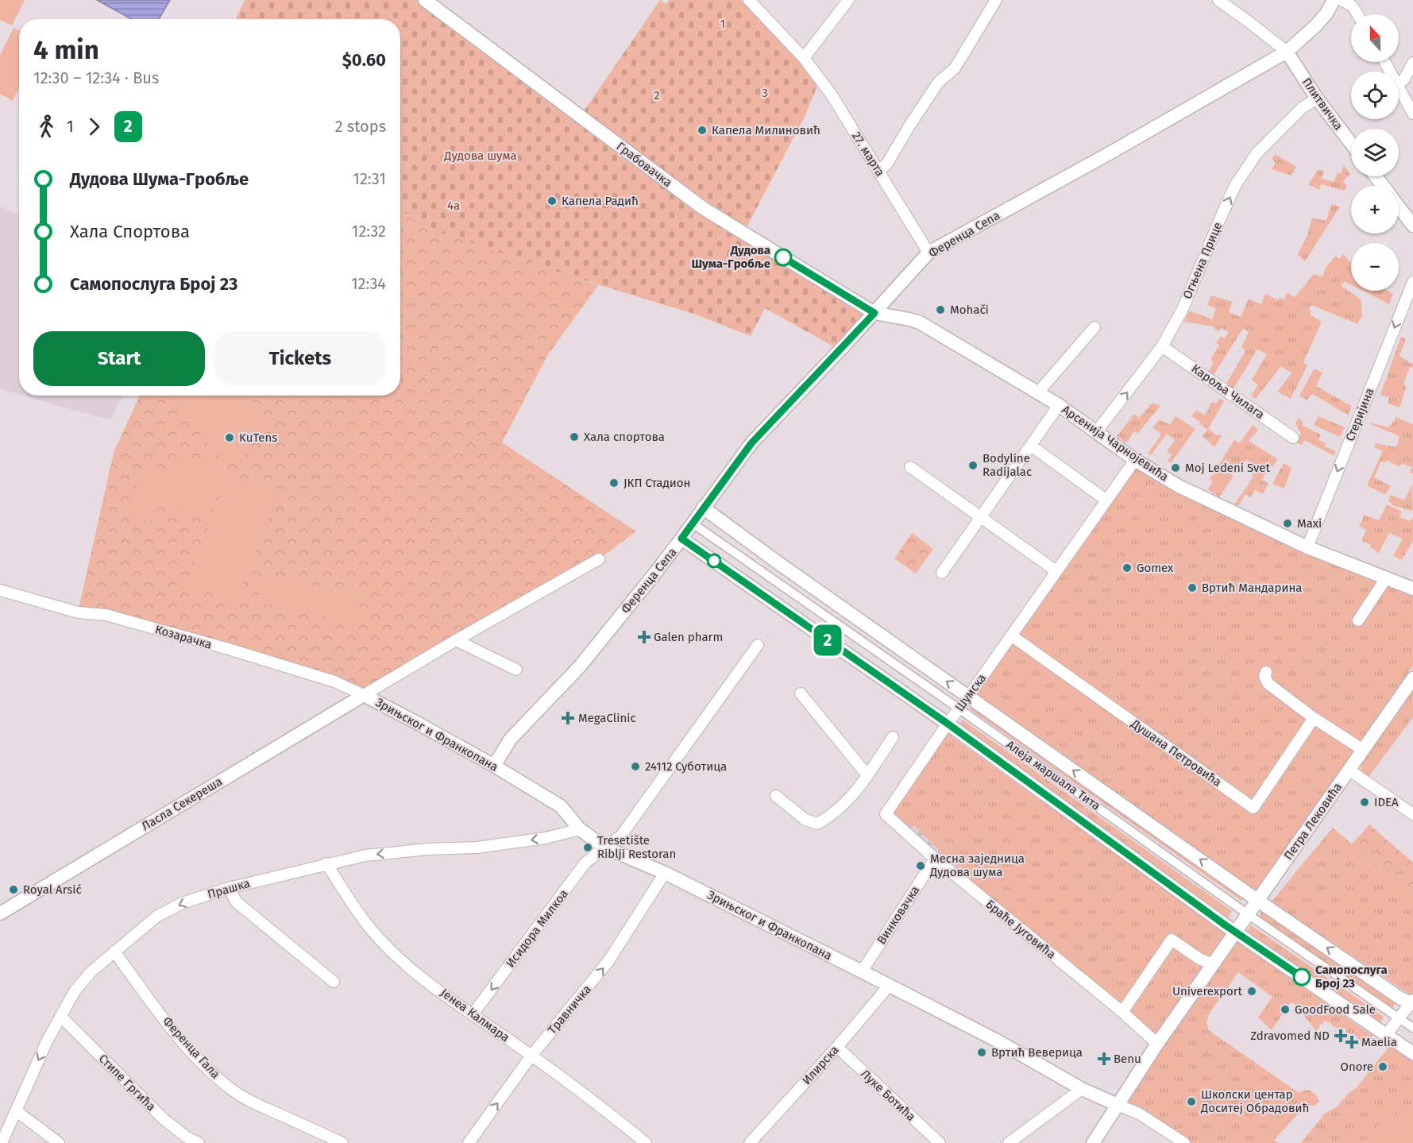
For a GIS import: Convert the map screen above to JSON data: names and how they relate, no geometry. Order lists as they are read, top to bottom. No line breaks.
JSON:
{"streets":{"street":["Плитвичка","27. марта","Грабовачка","Ференца Сепа","Огњена Прице","Кароља Чилага","Стеријина","Арсенија Чарнојевића","Козарачка","Шумска","Зрињског и Франкопана","Душана Петровића","Алеја маршала Тита","Ласла Секереша","Петра Лековића","Прашка","Винковачка","Исидора Милкоа","Браће Југовића","Травничка","Јенеа Калмара","Ференца Гала","Илирска","Стипе Гргића","Луке Ботића"]},"crossings":[["Плитвичка","Ференца Сепа"],["Плитвичка","Огњена Прице"],["27. марта","Ференца Сепа"],["Грабовачка","Ференца Сепа"],["Грабовачка","Арсенија Чарнојевића"],["Ференца Сепа","Арсенија Чарнојевића"],["Ференца Сепа","Зрињског и Франкопана"],["Ференца Сепа","Алеја маршала Тита"],["Огњена Прице","Кароља Чилага"],["Огњена Прице","Арсенија Чарнојевића"],["Стеријина","Арсенија Чарнојевића"],["Арсенија Чарнојевића","Шумска"],["Козарачка","Зрињског и Франкопана"],["Козарачка","Ласла Секереша"],["Шумска","Душана Петровића"],["Шумска","Алеја маршала Тита"],["Шумска","Браће Југовића"],["Зрињског и Франкопана","Ласла Секереша"],["Зрињског и Франкопана","Петра Лековића"],["Зрињског и Франкопана","Прашка"],["Зрињског и Франкопана","Винковачка"],["Зрињског и Франкопана","Исидора Милкоа"],["Зрињског и Франкопана","Травничка"],["Зрињског и Франкопана","Илирска"],["Алеја маршала Тита","Петра Лековића"],["Петра Лековића","Браће Југовића"],["Прашка","Јенеа Калмара"],["Прашка","Ференца Гала"],["Прашка","Стипе Гргића"],["Винковачка","Браће Југовића"],["Исидора Милкоа","Јенеа Калмара"],["Травничка","Јенеа Калмара"],["Илирска","Луке Ботића"]],"one_way":["Огњена Прице","Стеријина","Прашка","Исидора Милкоа","Травничка"],"parks":["1","3","2","Дудова шума","4a"],"places":{"other":["Капела Милиновић","Капела Радић","Дудова Шума-Гробље","Mohači","Хала спортова","KuTens","Bodyline Radijalac","Moj Ledeni Svet","ЈКП Стадион","Maxi","Gomex","Вртић Мандарина","24112 Суботица","IDEA","Tresetište Riblji Restoran","Месна заједница Дудова шума","Royal Arsić","Самопослуга Број 23","Univerexport","GoodFood Sale","Вртић Веверица","Onore","Школски центар Доситеј Обрадовић"],"health":["Galen pharm","MegaClinic","Zdravomed ND","Maelia","Benu"]},"lines":["bus line 2"],"north":"top","page":{"on_map":"2","map_buttons":["+","−"],"heading":["4 min","12:30 – 12:34 · Bus","$0.60"],"legs":["1","2","2 stops"],"list":[{"name":"Дудова Шума-Гробље","value":"12:31"},{"name":"Хала Спортова","value":"12:32"},{"name":"Самопослуга Број 23","value":"12:34"}],"buttons":["Start","Tickets"]}}
